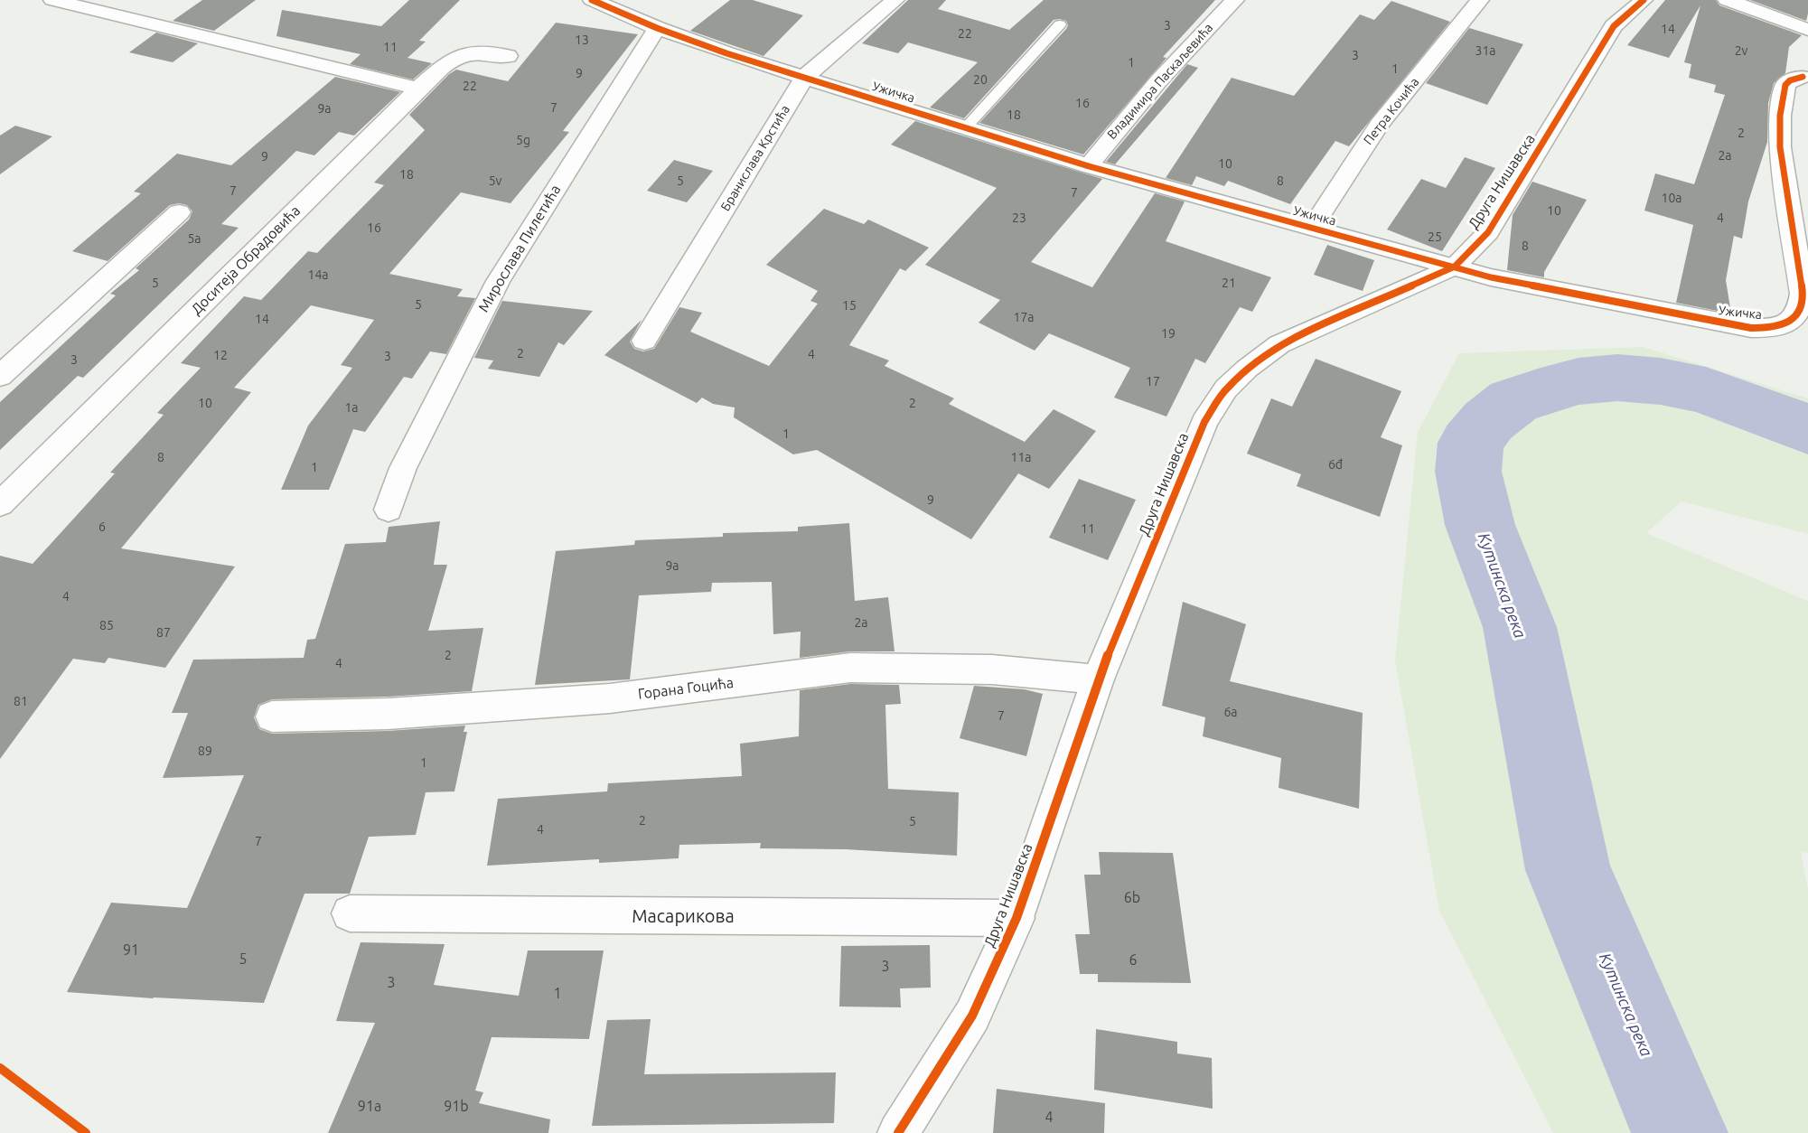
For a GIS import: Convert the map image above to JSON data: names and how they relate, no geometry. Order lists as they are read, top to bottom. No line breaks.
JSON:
{"streets":{"street":["Владимира Паскаљевића","Ужичка","Петра Кочића","Бранислава Крстића","Друга Нишавска","Мирослава Пилетића","Доситеја Обрадовића","Горана Гоцића","Масарикова"]},"crossings":[["Владимира Паскаљевића","Ужичка"],["Ужичка","Петра Кочића"],["Ужичка","Бранислава Крстића"],["Ужичка","Друга Нишавска"],["Ужичка","Мирослава Пилетића"],["Друга Нишавска","Горана Гоцића"],["Друга Нишавска","Масарикова"]],"water":["Кутинска река"],"house_numbers":["3","14","22","13","11","31a","2v","3","1","1","9","20","22","16","7","9a","18","2","5g","2a","9","10","18","5v","5","8","7","7","10a","10","23","4","16","25","5a","8","14a","5","21","5","15","17a","14","19","2","4","12","3","3","17","10","2","1a","1","8","11a","6đ","1","9","6","11","9a","4","2a","85","87","2","4","81","6a","7","89","1","2","5","4","7","6b","91","5","6","3","3","1","91a","91b","4"]}
